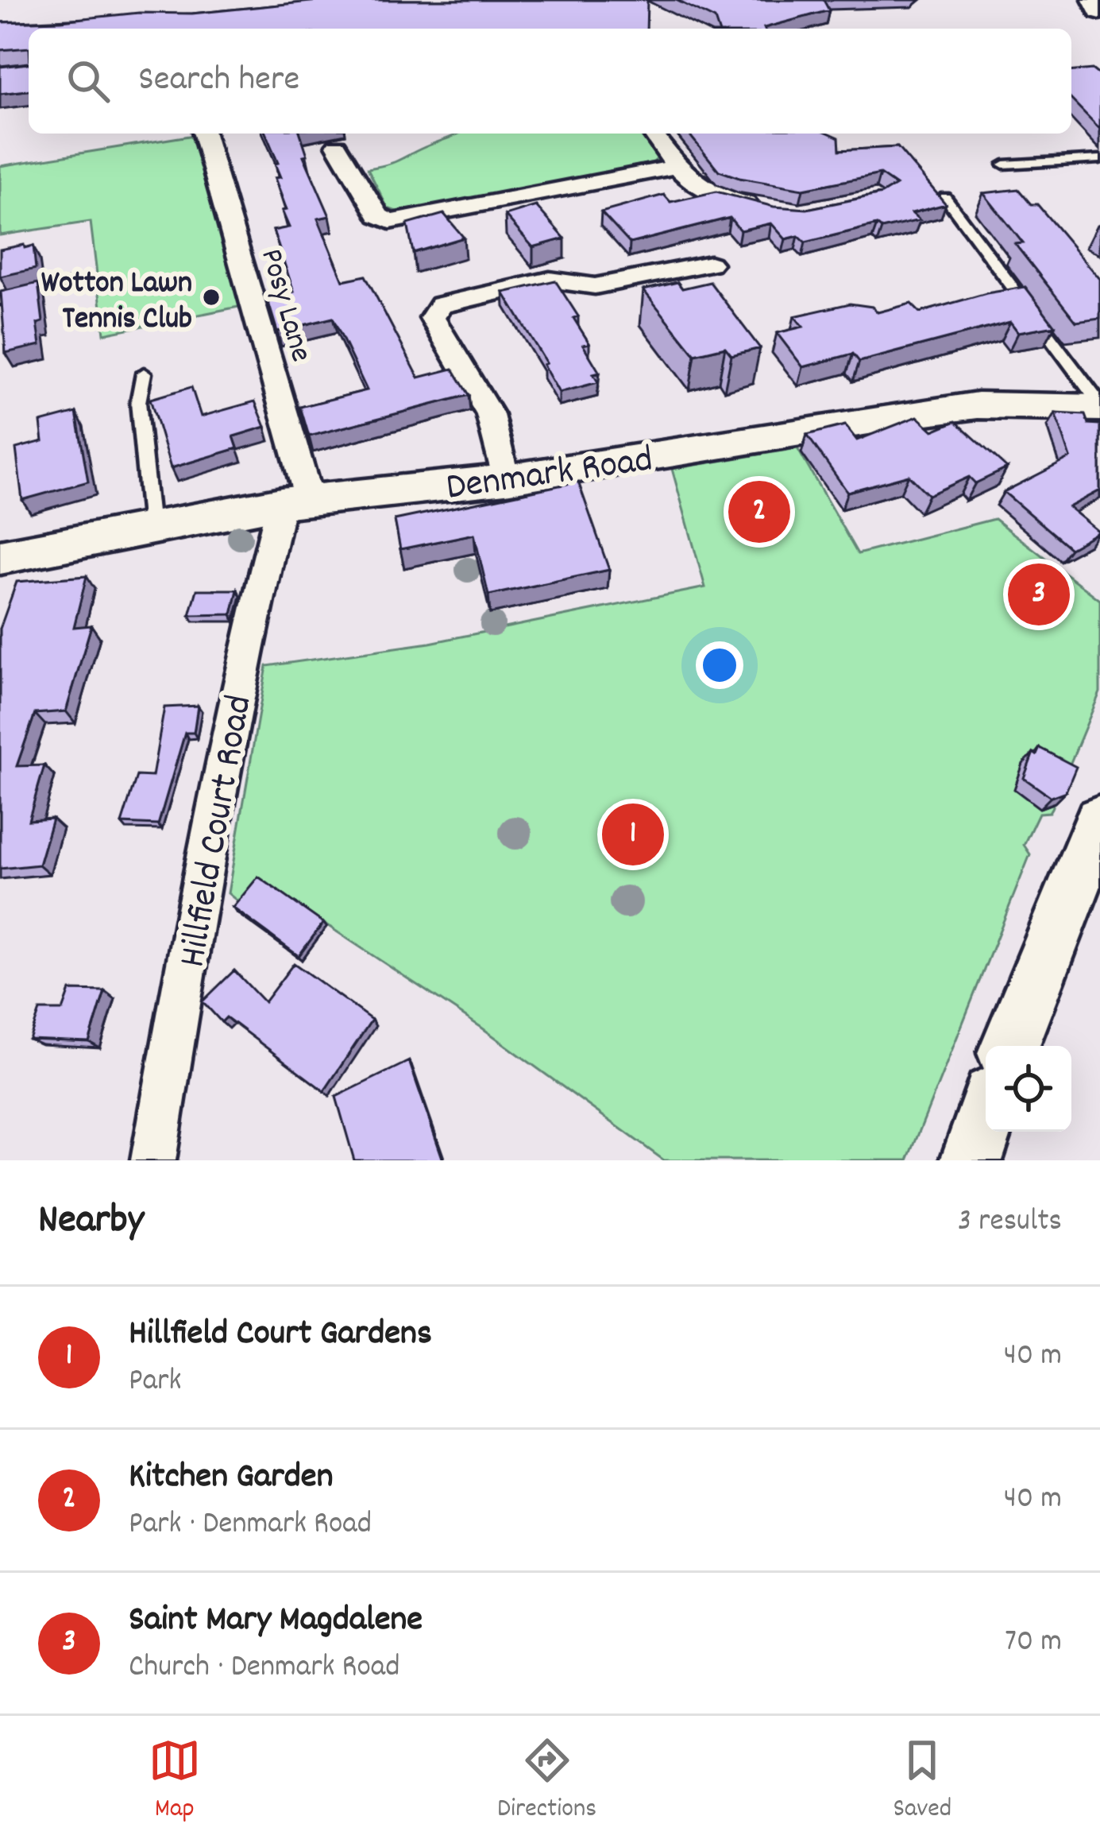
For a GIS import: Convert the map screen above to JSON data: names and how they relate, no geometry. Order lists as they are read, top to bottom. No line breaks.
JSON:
{"streets":{"street":["Posy Lane","Denmark Road","Hillfield Court Road"]},"crossings":[["Posy Lane","Denmark Road"],["Posy Lane","Hillfield Court Road"],["Denmark Road","Hillfield Court Road"]],"places":["Wotton Lawn Tennis Club"],"page":{"search":"Search here","pins":["2","3","1"],"heading":["Nearby","3 results"],"list":[{"mark":"1","name":"Hillfield Court Gardens","note":"Park","value":"40 m"},{"mark":"2","name":"Kitchen Garden","note":"Park · Denmark Road","value":"40 m"},{"mark":"3","name":"Saint Mary Magdalene","note":"Church · Denmark Road","value":"70 m"}],"nav":["Map","Directions","Saved"]}}
